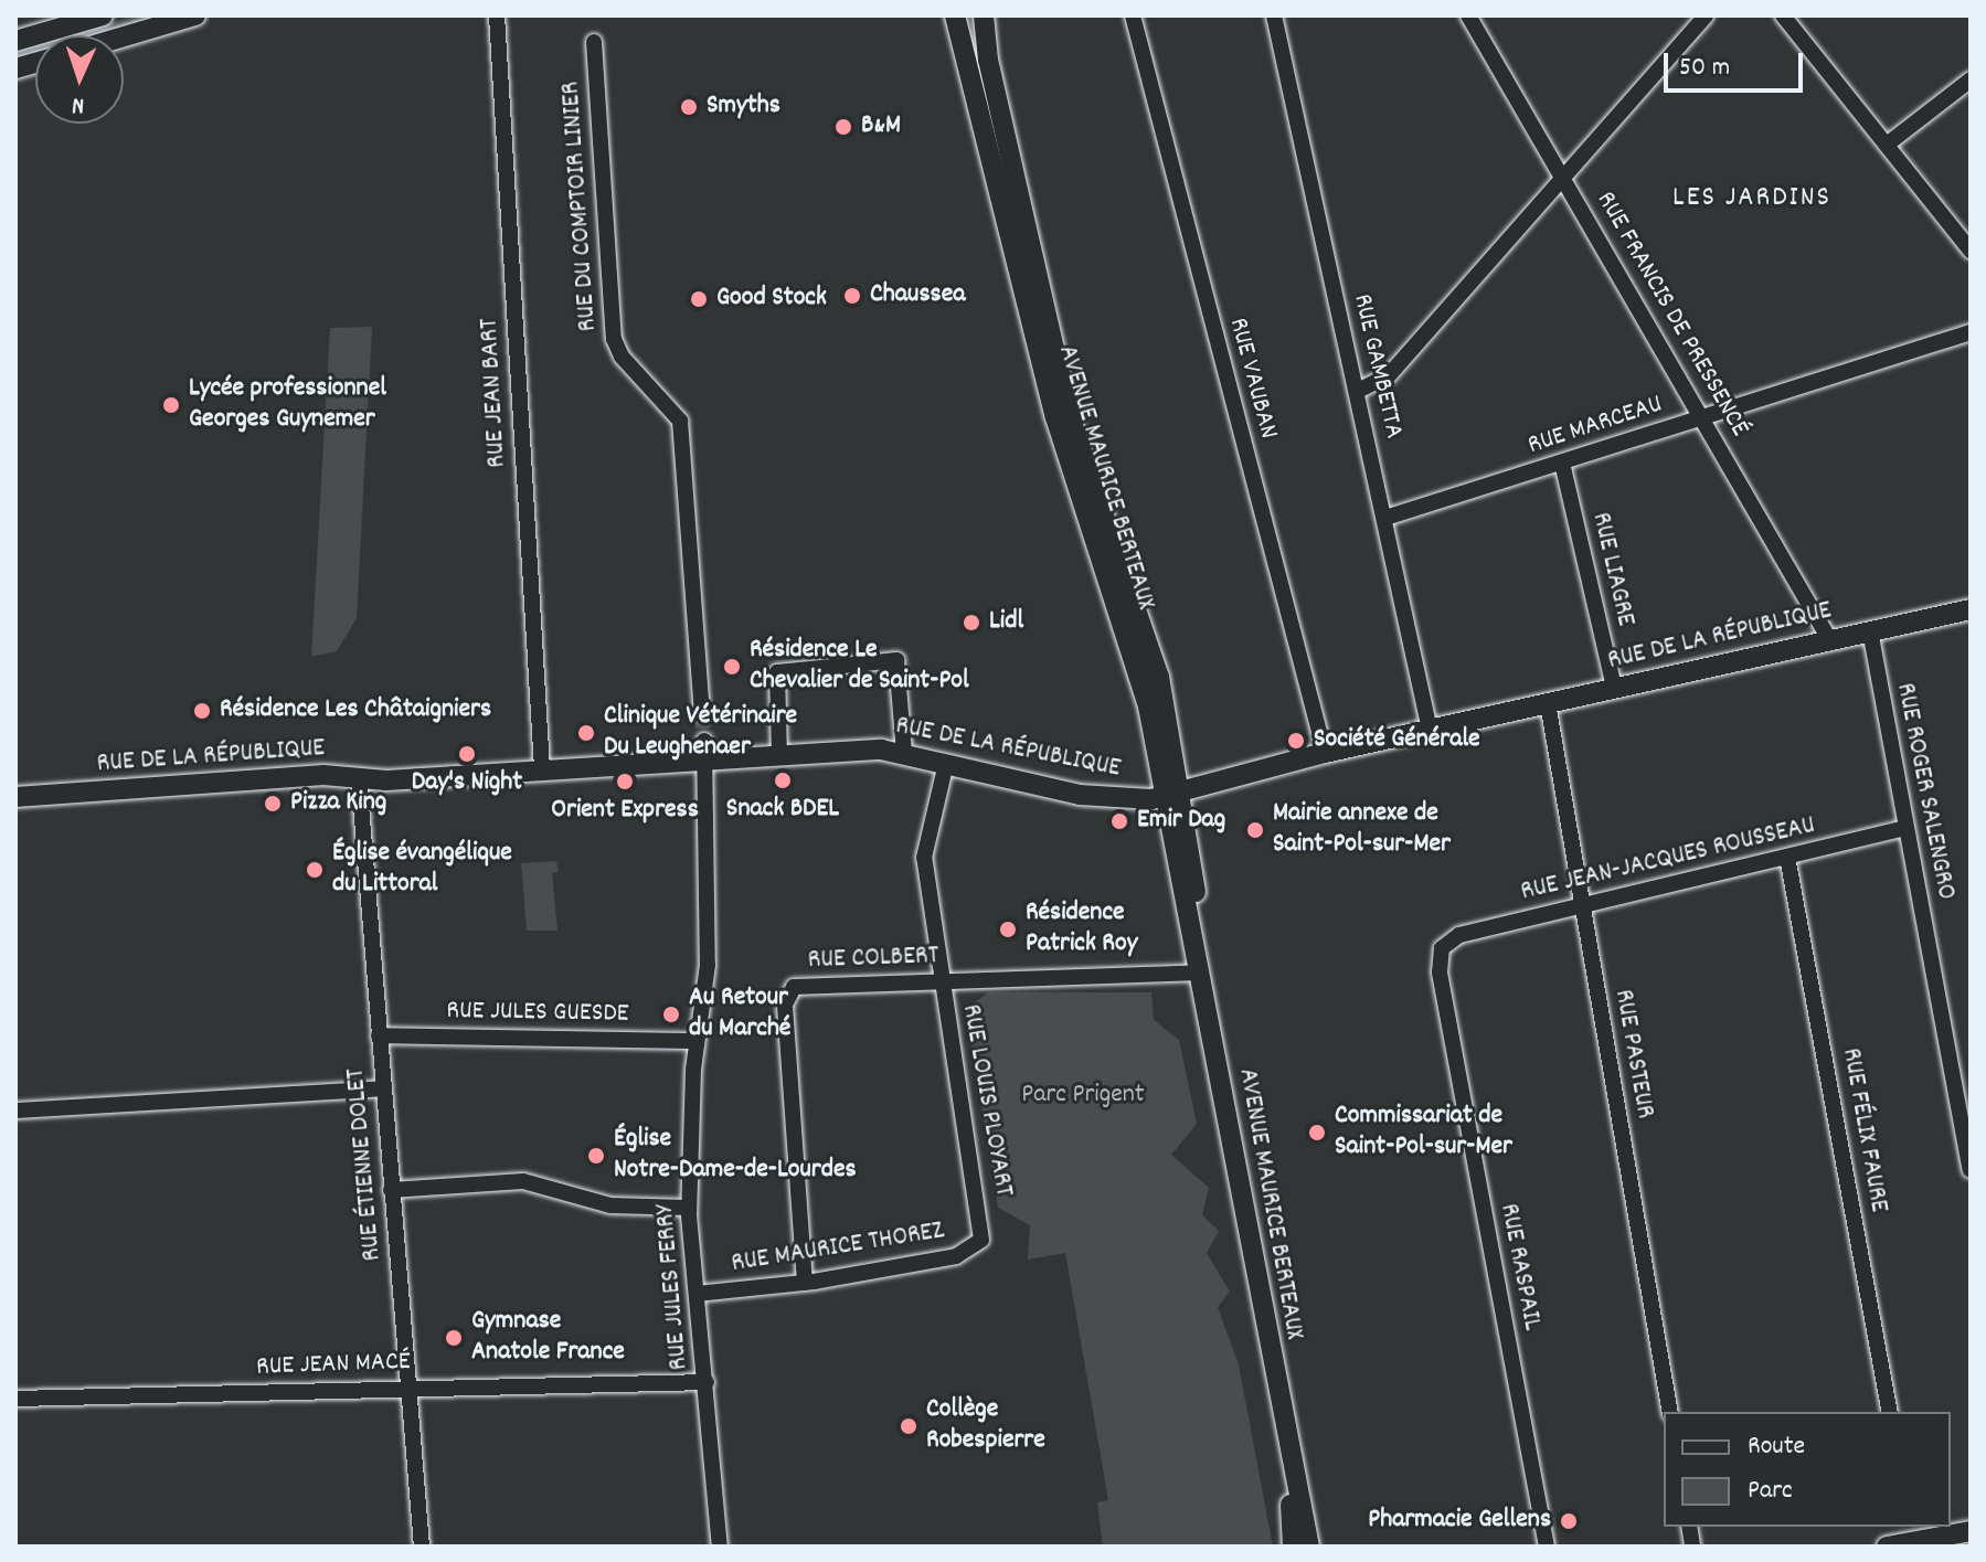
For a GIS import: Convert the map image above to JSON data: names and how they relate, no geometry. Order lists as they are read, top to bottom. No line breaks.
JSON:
{"streets":{"street":["RUE DU COMPTOIR LINIER","RUE FRANCIS DE PRESSENCÉ","RUE GAMBETTA","RUE VAUBAN","RUE JEAN BART","RUE MARCEAU","AVENUE MAURICE BERTEAUX","RUE LIAGRE","RUE DE LA RÉPUBLIQUE","RUE ROGER SALENGRO","RUE JEAN-JACQUES ROUSSEAU","RUE COLBERT","RUE JULES GUESDE","RUE PASTEUR","RUE LOUIS PLOYART","RUE FÉLIX FAURE","RUE ÉTIENNE DOLET","RUE MAURICE THOREZ","RUE RASPAIL","RUE JULES FERRY","RUE JEAN MACÉ"]},"crossings":[["RUE FRANCIS DE PRESSENCÉ","RUE MARCEAU"],["RUE FRANCIS DE PRESSENCÉ","RUE DE LA RÉPUBLIQUE"],["RUE GAMBETTA","RUE MARCEAU"],["RUE GAMBETTA","RUE DE LA RÉPUBLIQUE"],["RUE VAUBAN","RUE DE LA RÉPUBLIQUE"],["RUE JEAN BART","RUE DE LA RÉPUBLIQUE"],["RUE MARCEAU","RUE LIAGRE"],["AVENUE MAURICE BERTEAUX","RUE DE LA RÉPUBLIQUE"],["AVENUE MAURICE BERTEAUX","RUE COLBERT"],["RUE LIAGRE","RUE DE LA RÉPUBLIQUE"],["RUE DE LA RÉPUBLIQUE","RUE ROGER SALENGRO"],["RUE DE LA RÉPUBLIQUE","RUE PASTEUR"],["RUE DE LA RÉPUBLIQUE","RUE LOUIS PLOYART"],["RUE DE LA RÉPUBLIQUE","RUE ÉTIENNE DOLET"],["RUE DE LA RÉPUBLIQUE","RUE JULES FERRY"],["RUE ROGER SALENGRO","RUE JEAN-JACQUES ROUSSEAU"],["RUE JEAN-JACQUES ROUSSEAU","RUE PASTEUR"],["RUE JEAN-JACQUES ROUSSEAU","RUE FÉLIX FAURE"],["RUE JEAN-JACQUES ROUSSEAU","RUE RASPAIL"],["RUE COLBERT","RUE LOUIS PLOYART"],["RUE COLBERT","RUE MAURICE THOREZ"],["RUE JULES GUESDE","RUE ÉTIENNE DOLET"],["RUE JULES GUESDE","RUE JULES FERRY"],["RUE LOUIS PLOYART","RUE MAURICE THOREZ"],["RUE ÉTIENNE DOLET","RUE JEAN MACÉ"],["RUE MAURICE THOREZ","RUE JULES FERRY"],["RUE JULES FERRY","RUE JEAN MACÉ"]],"districts":["LES JARDINS"],"parks":["Parc Prigent"],"places":["Smyths","B&M","Chaussea","Good Stock","Lycée professionnel Georges Guynemer","Lidl","Résidence Le Chevalier de Saint-Pol","Résidence Les Châtaigniers","Clinique Vétérinaire Du Leughenaer","Société Générale","Day's Night","Snack BDEL","Orient Express","Pizza King","Emir Dag","Mairie annexe de Saint-Pol-sur-Mer","Église évangélique du Littoral","Résidence Patrick Roy","Au Retour du Marché","Commissariat de Saint-Pol-sur-Mer","Église Notre-Dame-de-Lourdes","Gymnase Anatole France","Collège Robespierre","Pharmacie Gellens"],"legend":["Route","Parc"],"scale_bar":"50 m","north":"bottom"}
